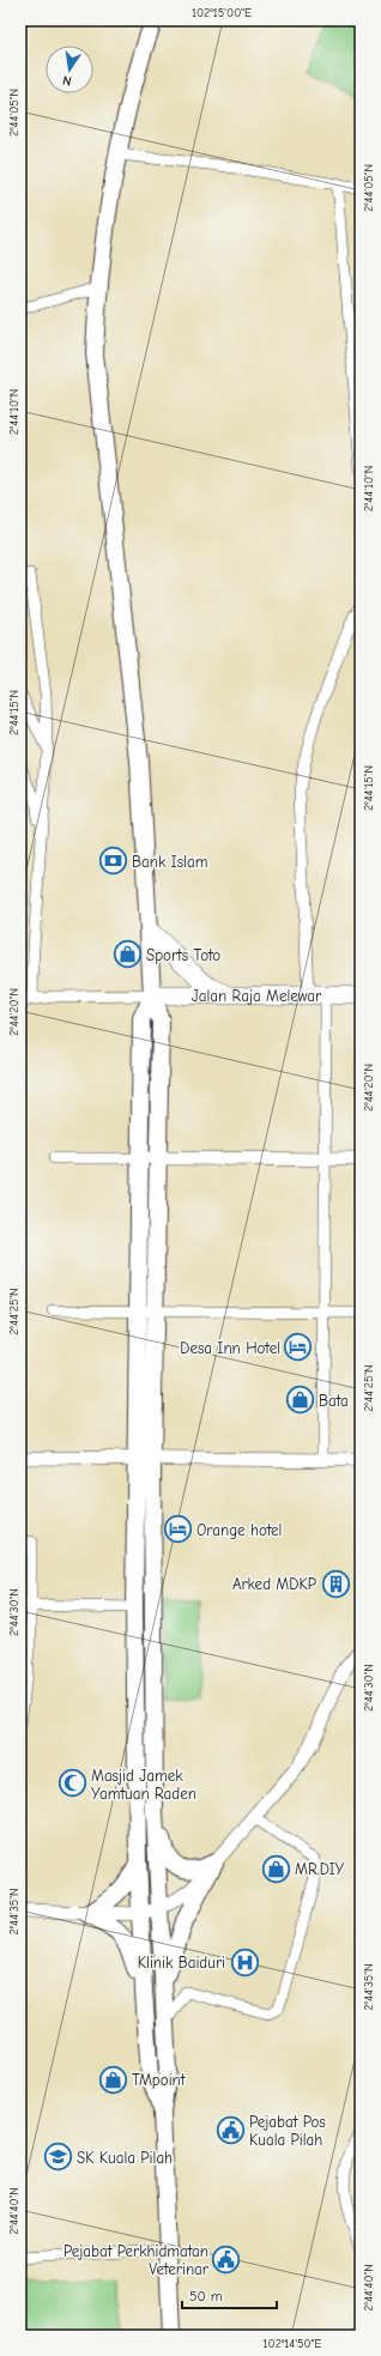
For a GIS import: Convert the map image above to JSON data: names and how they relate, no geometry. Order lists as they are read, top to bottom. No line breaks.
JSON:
{"streets":{"highway":["Jalan Raja Melewar"]},"places":{"bank":["Bank Islam"],"shop":["Sports Toto","Bata","MR.DIY","TMpoint"],"hotel":["Desa Inn Hotel","Orange hotel"],"building":["Arked MDKP"],"mosque":["Masjid Jamek Yamtuan Raden"],"hospital":["Klinik Baiduri"],"public building":["Pejabat Pos Kuala Pilah","Pejabat Perkhidmatan Veterinar"],"school or university":["SK Kuala Pilah"]},"scale_bar":"50 m","north":"bottom","coordinates":["102°15'00\"E","2°44'05\"N","2°44'10\"N","2°44'15\"N","2°44'20\"N","2°44'25\"N","2°44'30\"N","2°44'35\"N","2°44'40\"N","102°14'50\"E"]}
